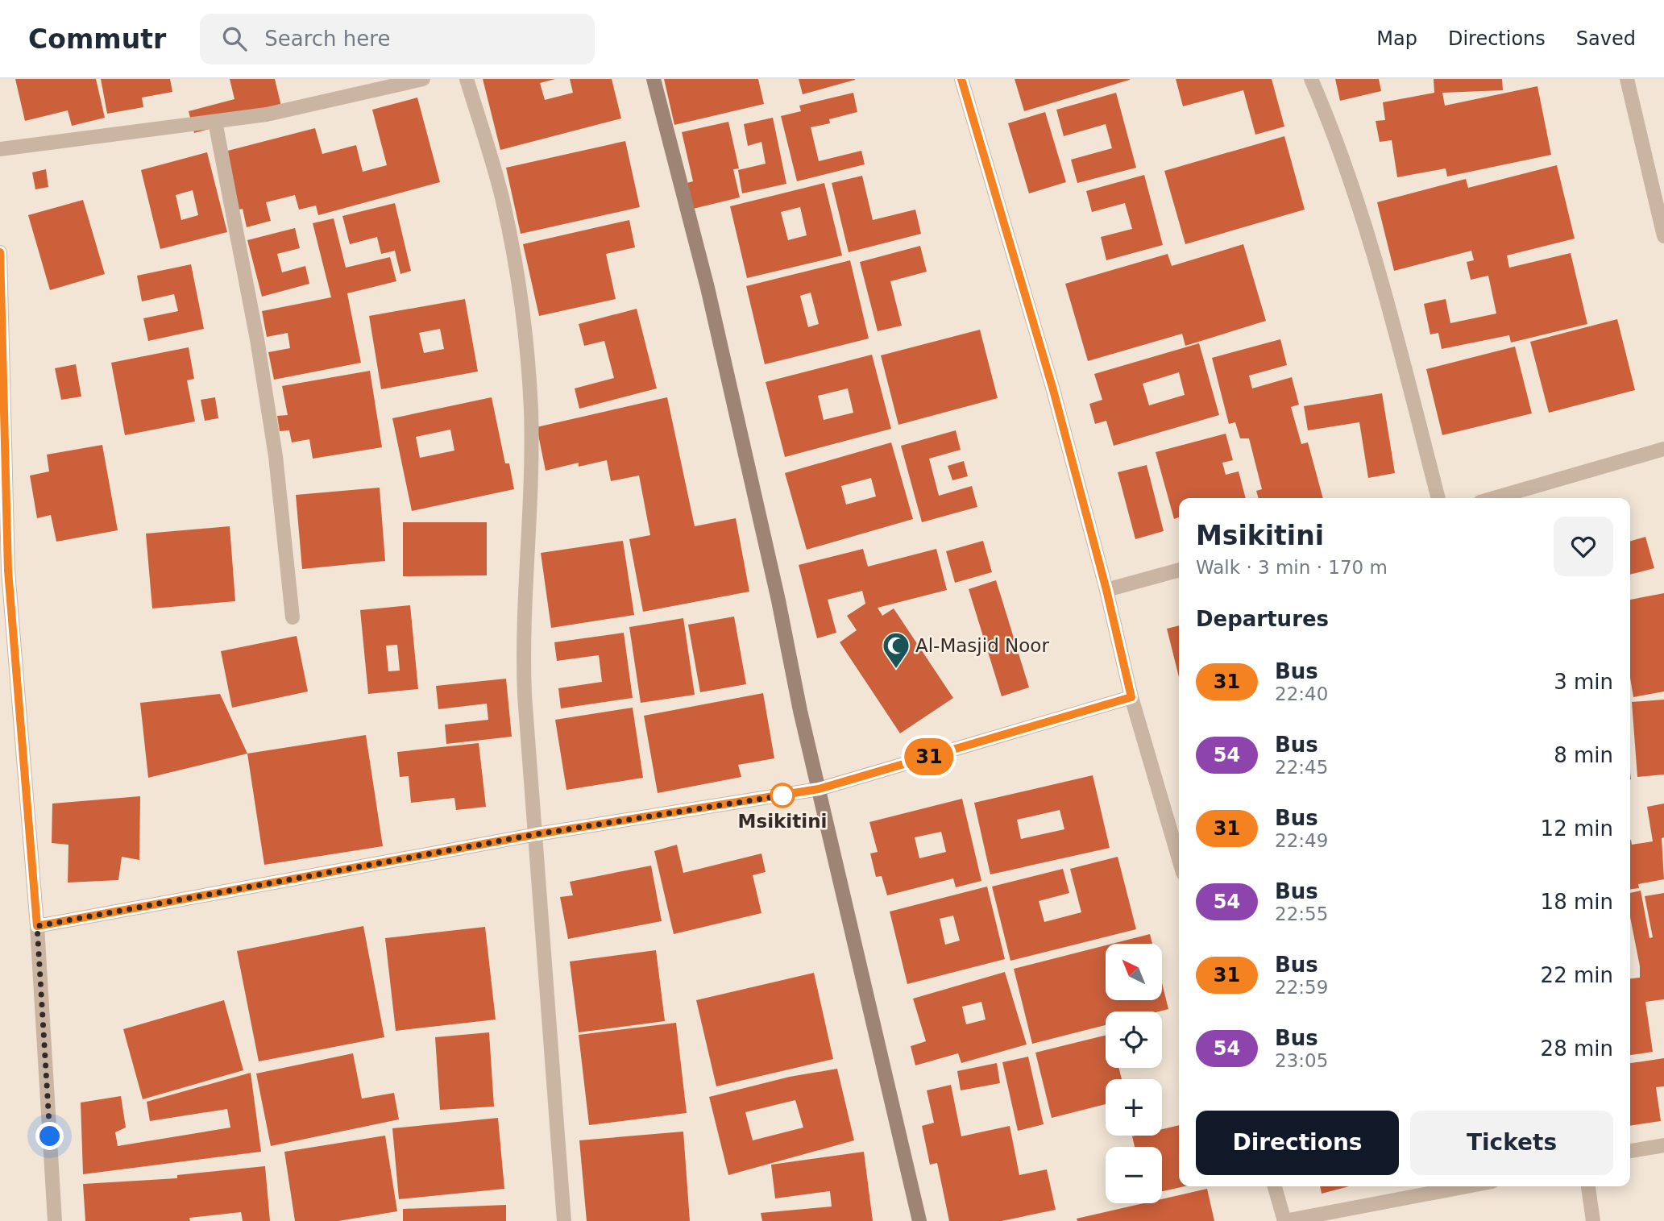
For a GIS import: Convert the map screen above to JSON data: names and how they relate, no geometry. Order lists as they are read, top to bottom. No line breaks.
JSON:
{"places":{"mosque":["Al-Masjid Noor"],"other":["Msikitini"]},"lines":["bus line 31"],"north":"top left","page":{"header":"Commutr","search":"Search here","nav":["Map","Directions","Saved"],"on_map":"31","heading":[["Msikitini","Walk · 3 min · 170 m"],"Departures"],"list":[{"mark":"31","name":"Bus","note":"22:40","value":"3 min"},{"mark":"54","name":"Bus","note":"22:45","value":"8 min"},{"mark":"31","name":"Bus","note":"22:49","value":"12 min"},{"mark":"54","name":"Bus","note":"22:55","value":"18 min"},{"mark":"31","name":"Bus","note":"22:59","value":"22 min"},{"mark":"54","name":"Bus","note":"23:05","value":"28 min"}],"map_buttons":["+","−"],"buttons":["Directions","Tickets"]}}
